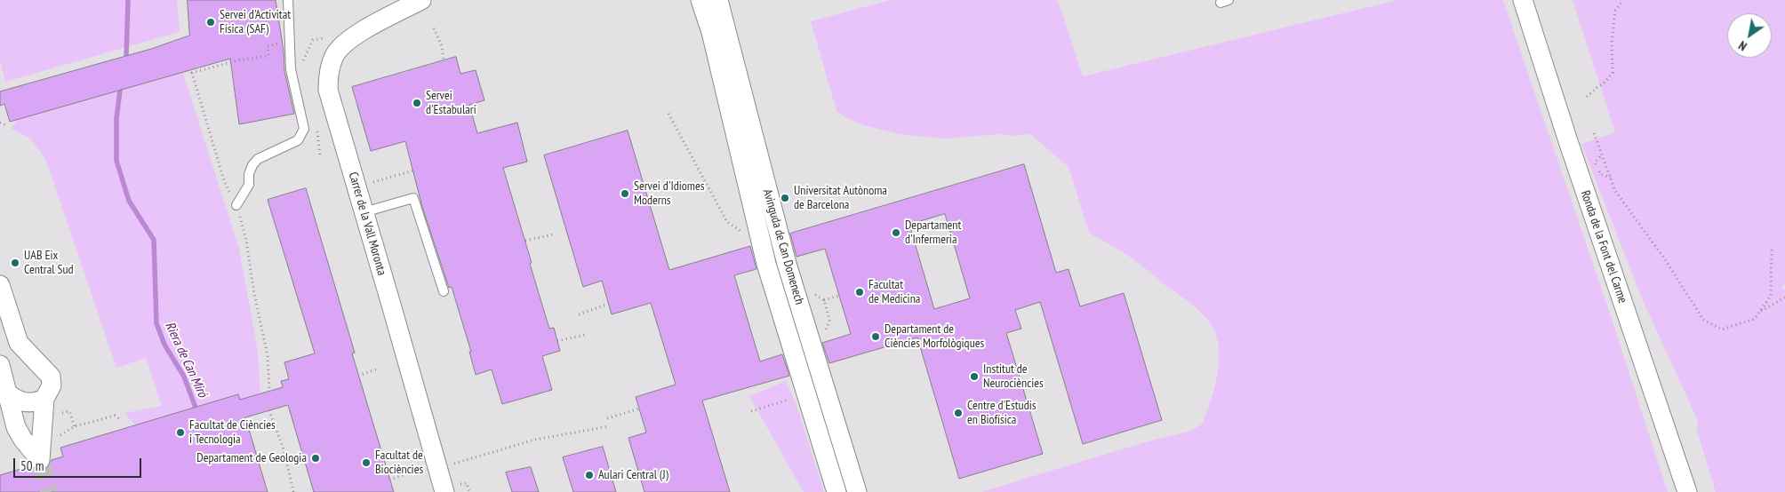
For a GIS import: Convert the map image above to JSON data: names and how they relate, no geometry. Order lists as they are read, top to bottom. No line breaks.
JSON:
{"streets":{"street":["Carrer de la Vall Moronta","Avinguda de Can Domenech","Ronda de la Font del Carme"]},"water":["Riera de Can Miró"],"places":["Servei d'Activitat Física (SAF)","Servei d'Estabulari","Servei d'Idiomes Moderns","Universitat Autònoma de Barcelona","Departament d'Infermeria","UAB Eix Central Sud","Facultat de Medicina","Departament de Ciències Morfològiques","Institut de Neurociències","Centre d'Estudis en Biofísica","Facultat de Ciències i Tecnologia","Departament de Geologia","Facultat de Biociències","Aulari Central (J)"],"scale_bar":"50 m","north":"bottom left"}
